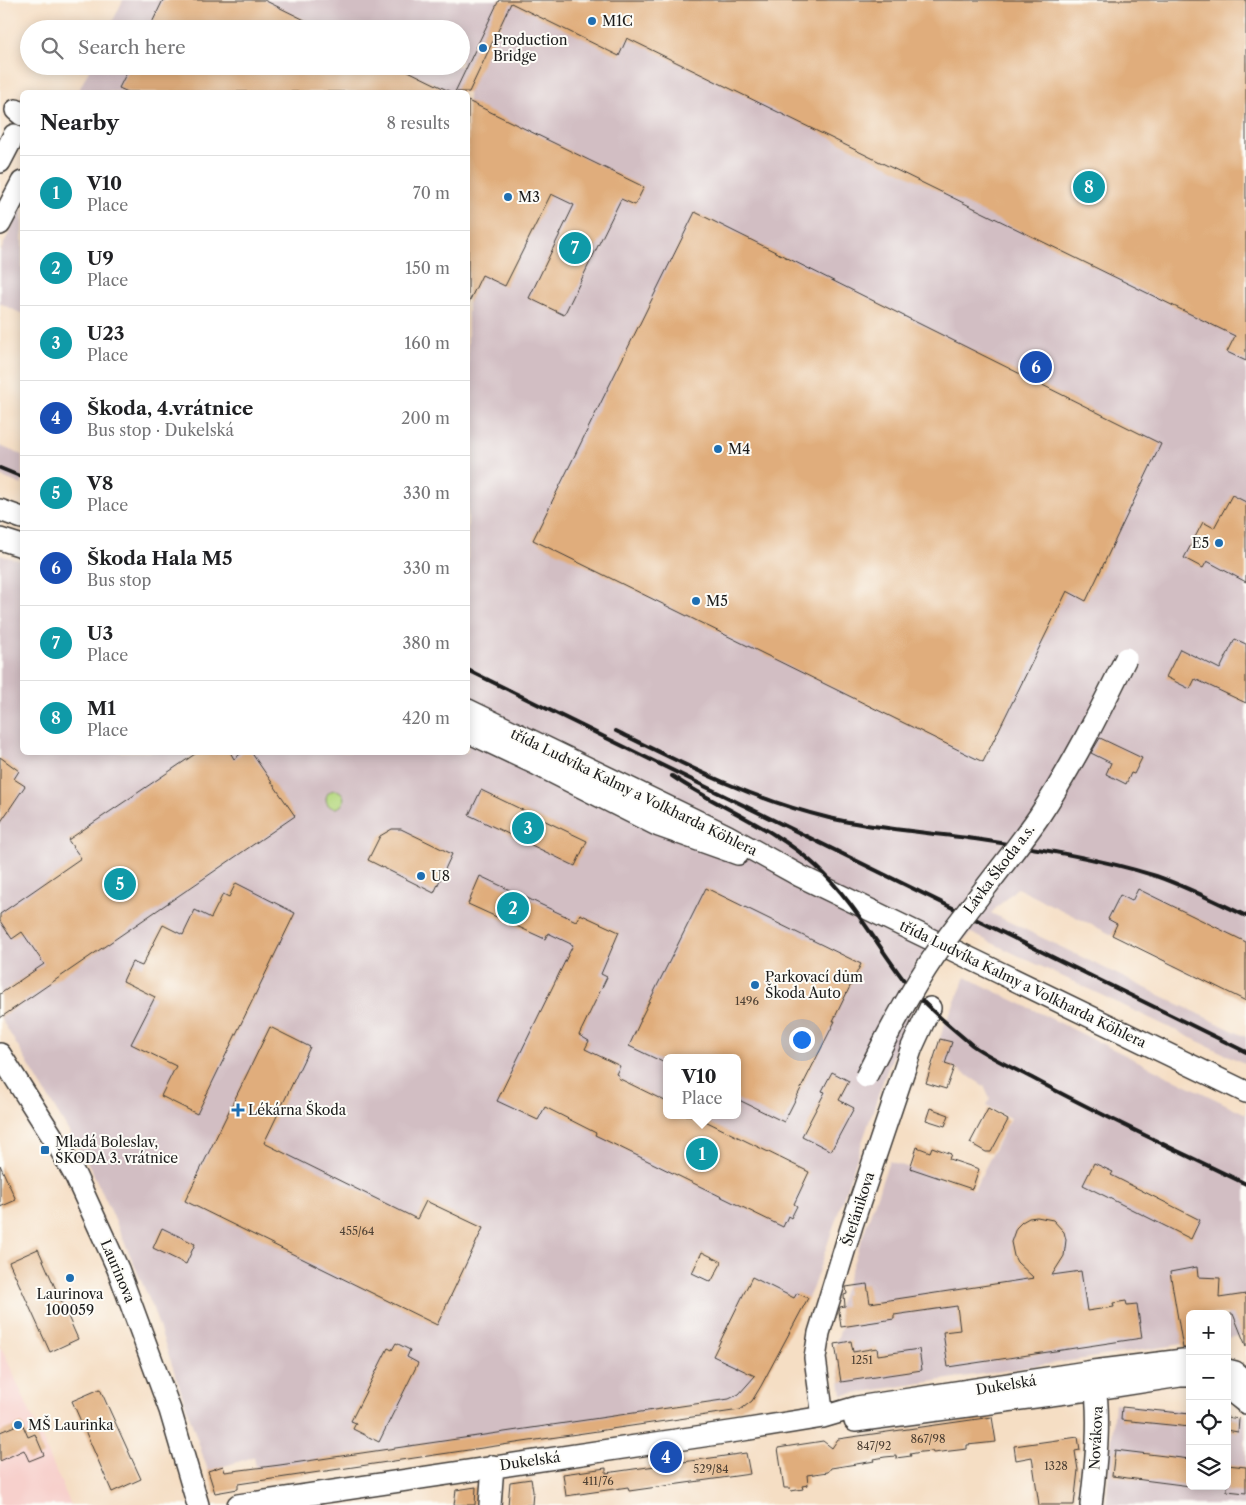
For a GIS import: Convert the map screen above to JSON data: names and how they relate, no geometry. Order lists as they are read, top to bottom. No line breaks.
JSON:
{"streets":{"street":["třída Ludvíka Kalmy a Volkharda Köhlera","Lávka Škoda a.s.","Štefánikova","Laurinova","Dukelská","Novákova"]},"crossings":[["Štefánikova","Dukelská"],["Dukelská","Novákova"]],"places":{"other":["M1C","Production Bridge","M3","M4","E5","M5","U8","Parkovací dům Škoda Auto","Laurinova 100059","MŠ Laurinka"],"health":["Lékárna Škoda"],"transit":["Mladá Boleslav, ŠKODA 3. vrátnice"]},"house_numbers":["1496","455/64","1251","867/98","847/92","1328","529/84","411/76"],"page":{"search":"Search here","heading":["Nearby","8 results"],"list":[{"mark":"1","name":"V10","note":"Place","value":"70 m"},{"mark":"2","name":"U9","note":"Place","value":"150 m"},{"mark":"3","name":"U23","note":"Place","value":"160 m"},{"mark":"4","name":"Škoda, 4.vrátnice","note":"Bus stop · Dukelská","value":"200 m"},{"mark":"5","name":"V8","note":"Place","value":"330 m"},{"mark":"6","name":"Škoda Hala M5","note":"Bus stop","value":"330 m"},{"mark":"7","name":"U3","note":"Place","value":"380 m"},{"mark":"8","name":"M1","note":"Place","value":"420 m"}],"pins":["8","7","6","3","5","2","1","4"],"popup":["V10","Place"],"map_buttons":["+","−"]}}
